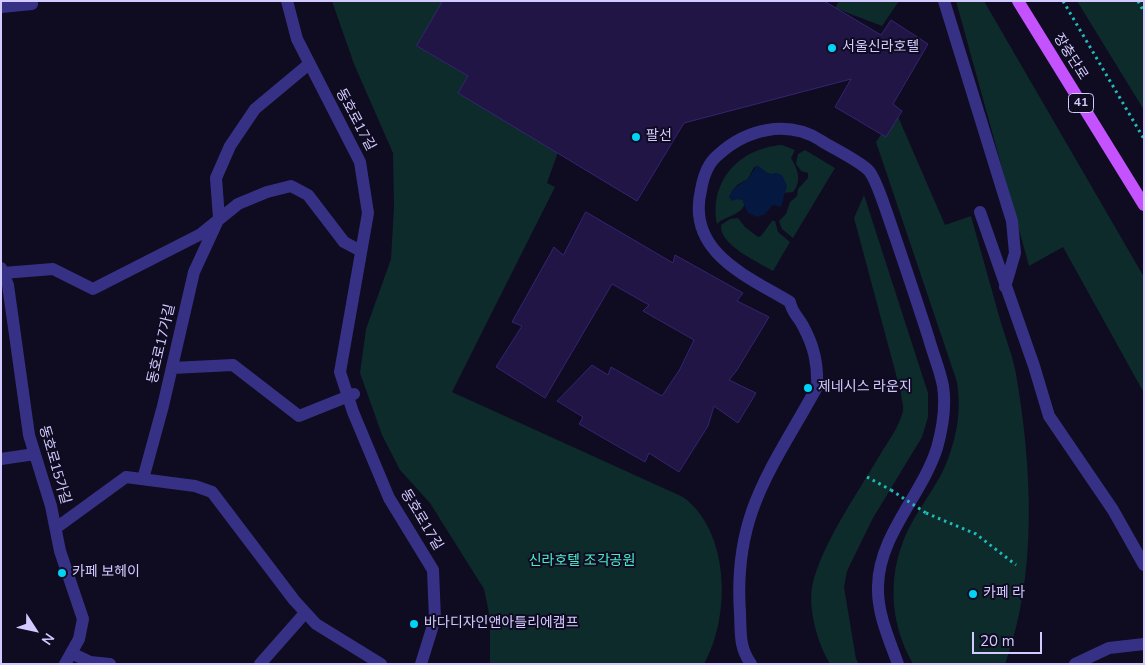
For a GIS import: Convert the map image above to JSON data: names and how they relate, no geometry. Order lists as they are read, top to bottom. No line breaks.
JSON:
{"streets":{"main road":["장충단로","41"],"street":["동호로17길","동호로17가길","동호로15가길"]},"parks":["신라호텔 조각공원"],"places":["서울신라호텔","팔선","제네시스 라운지","카페 보헤이","카페 라","바다디자인앤아틀리에캠프"],"scale_bar":"20 m","north":"bottom right"}
